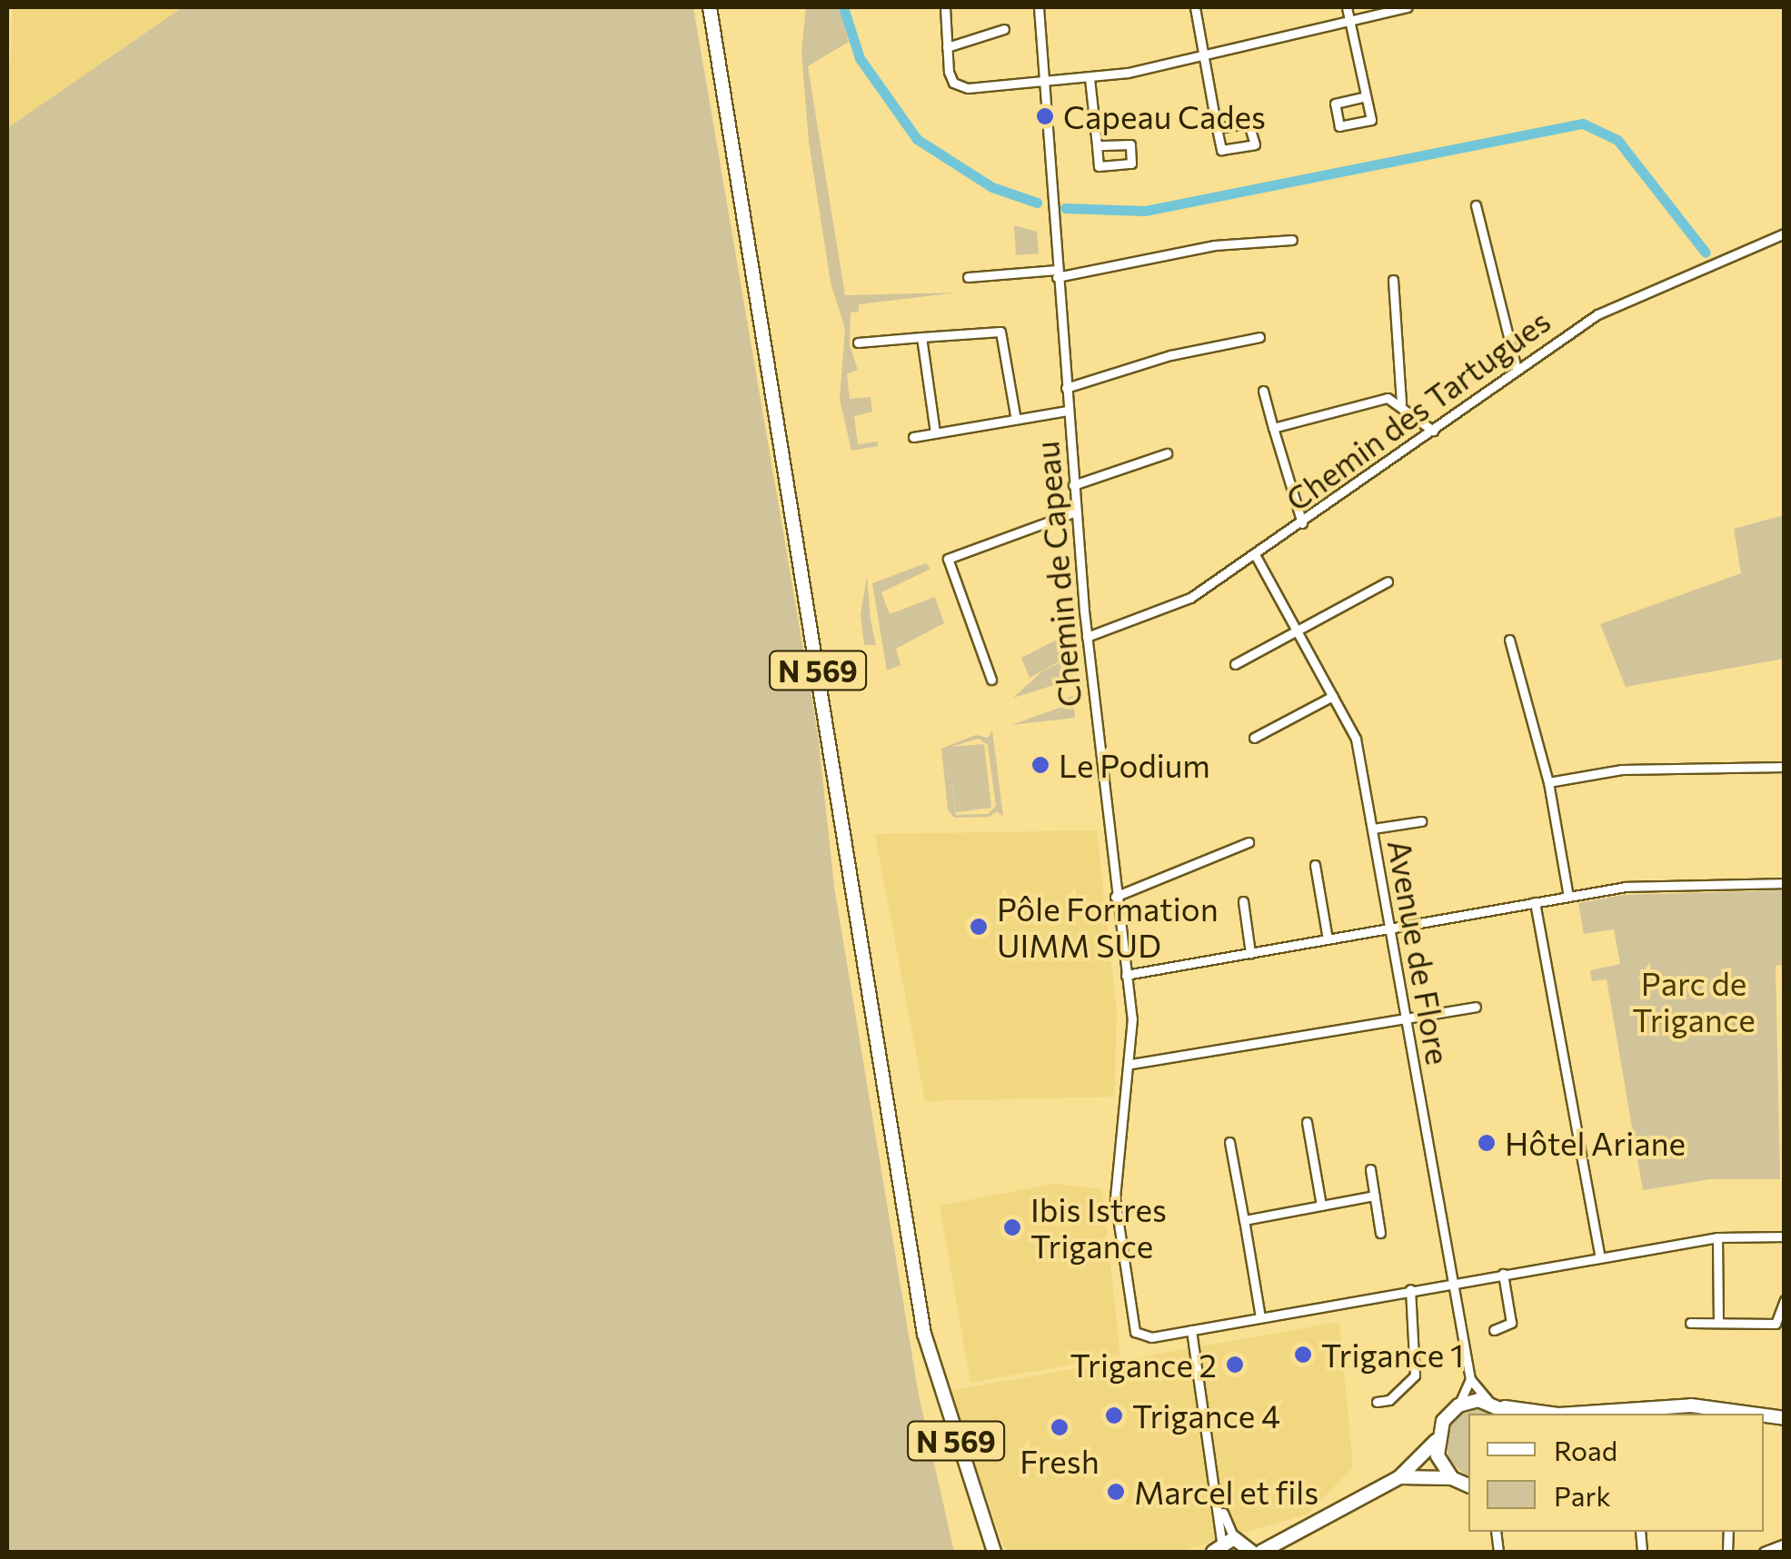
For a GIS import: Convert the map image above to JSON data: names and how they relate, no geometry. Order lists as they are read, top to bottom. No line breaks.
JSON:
{"streets":{"main road":["N 569"],"street":["Chemin des Tartugues","Chemin de Capeau","Avenue de Flore"]},"crossings":[["Chemin des Tartugues","Chemin de Capeau"],["Chemin des Tartugues","Avenue de Flore"]],"parks":["Parc de Trigance"],"places":["Capeau Cades","Le Podium","Pôle Formation UIMM SUD","Hôtel Ariane","Ibis Istres Trigance","Trigance 1","Trigance 2","Trigance 4","Fresh","Marcel et fils"],"legend":["Road","Park"]}
